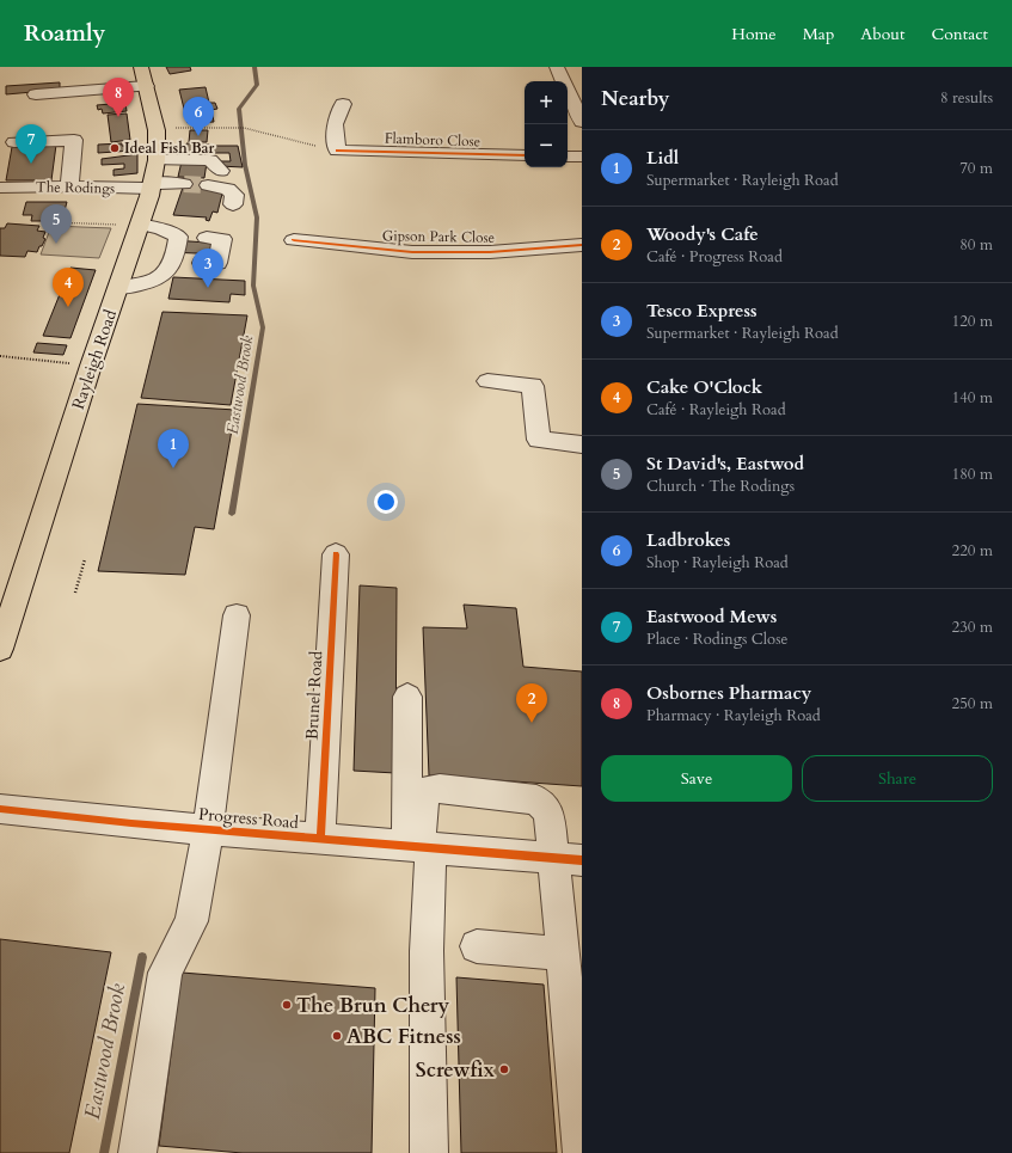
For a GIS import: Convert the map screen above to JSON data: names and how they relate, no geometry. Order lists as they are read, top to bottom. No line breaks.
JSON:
{"streets":{"main road":["Rayleigh Road"],"street":["Flamboro Close","The Rodings","Gipson Park Close","Brunel Road","Progress Road"]},"crossings":[["The Rodings","Rayleigh Road"],["Brunel Road","Progress Road"]],"water":["Eastwood Brook"],"places":["Ideal Fish Bar","The Brun Chery","ABC Fitness","Screwfix"],"page":{"header":"Roamly","nav":["Home","Map","About","Contact"],"heading":["Nearby","8 results"],"pins":["8","6","7","5","3","4","1","2"],"map_buttons":["+","−"],"list":[{"mark":"1","name":"Lidl","note":"Supermarket · Rayleigh Road","value":"70 m"},{"mark":"2","name":"Woody's Cafe","note":"Café · Progress Road","value":"80 m"},{"mark":"3","name":"Tesco Express","note":"Supermarket · Rayleigh Road","value":"120 m"},{"mark":"4","name":"Cake O'Clock","note":"Café · Rayleigh Road","value":"140 m"},{"mark":"5","name":"St David's, Eastwod","note":"Church · The Rodings","value":"180 m"},{"mark":"6","name":"Ladbrokes","note":"Shop · Rayleigh Road","value":"220 m"},{"mark":"7","name":"Eastwood Mews","note":"Place · Rodings Close","value":"230 m"},{"mark":"8","name":"Osbornes Pharmacy","note":"Pharmacy · Rayleigh Road","value":"250 m"}],"buttons":["Save","Share"]}}
